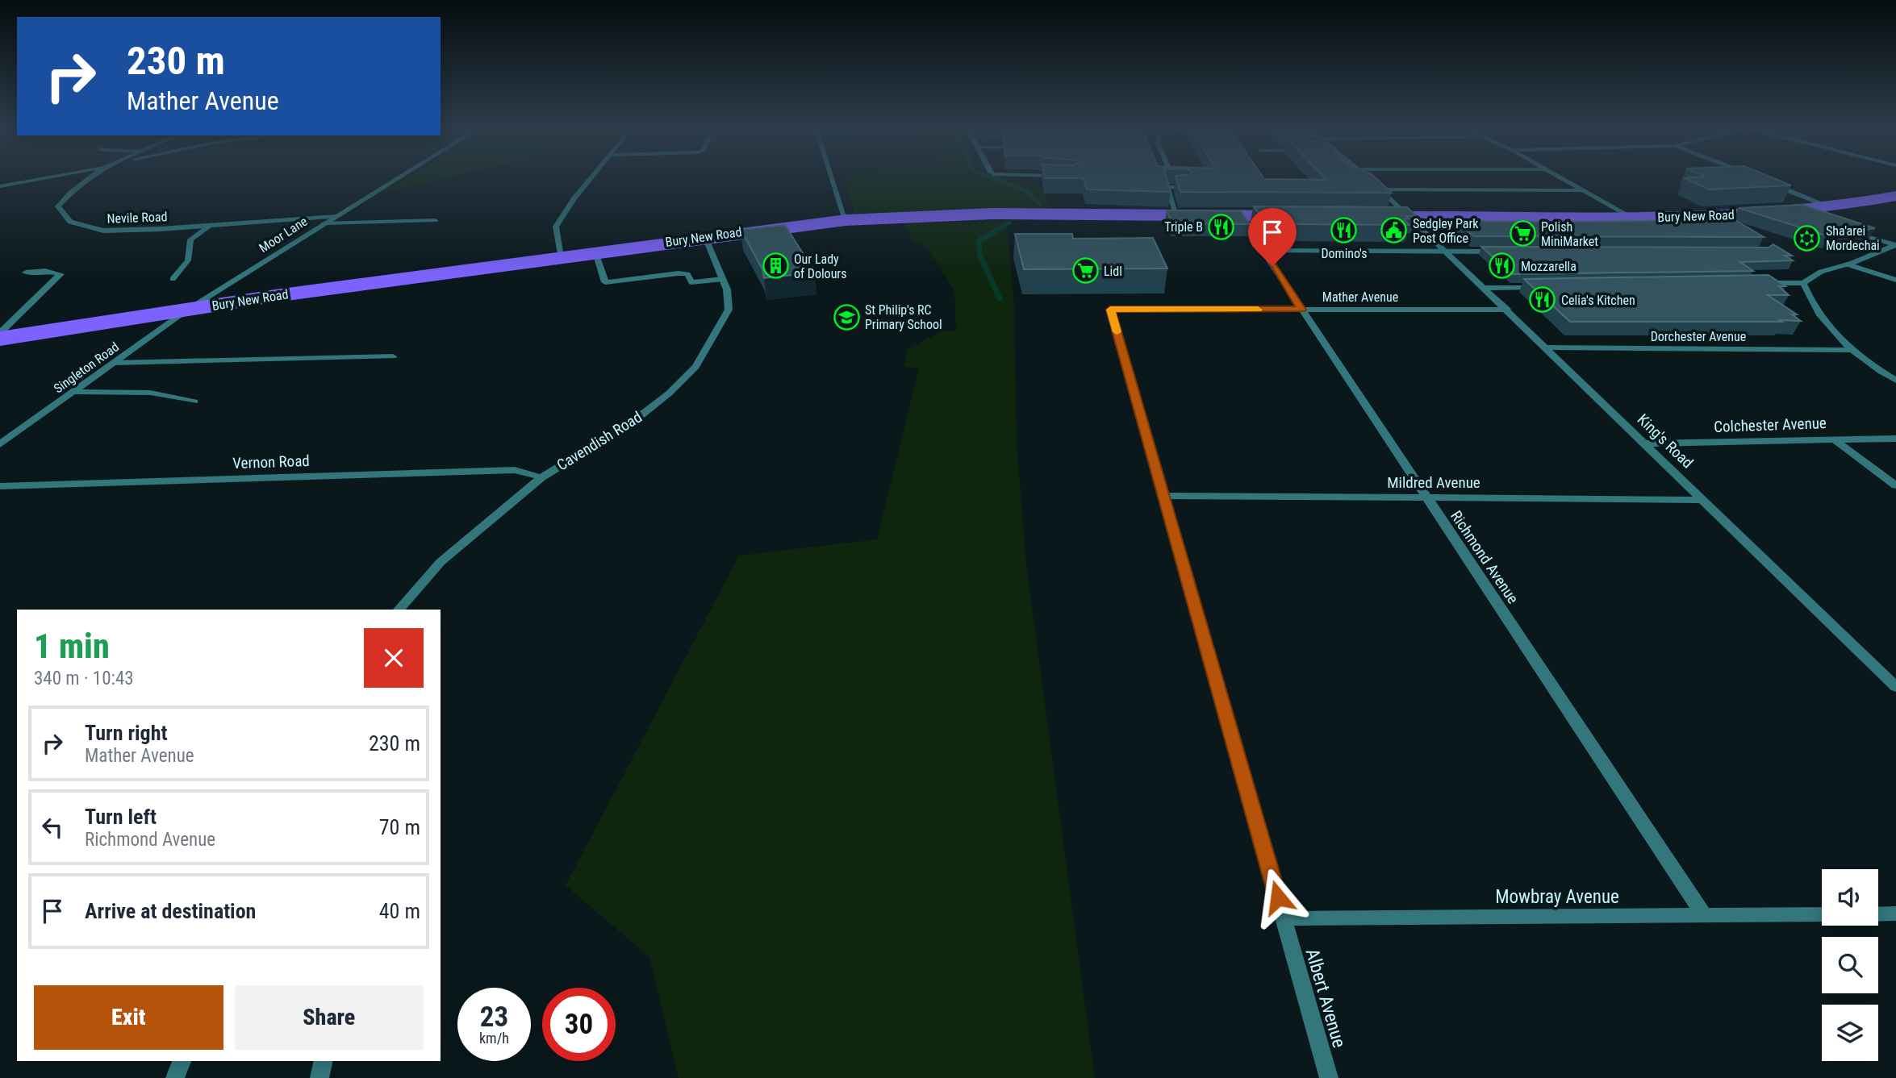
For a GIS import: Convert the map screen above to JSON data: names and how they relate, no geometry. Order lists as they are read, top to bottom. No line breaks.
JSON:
{"streets":{"highway":["Bury New Road"],"street":["Nevile Road","Moor Lane","Mather Avenue","Dorchester Avenue","Singleton Road","Colchester Avenue","Cavendish Road","King's Road","Vernon Road","Mildred Avenue","Richmond Avenue","Mowbray Avenue","Albert Avenue"]},"crossings":[["Bury New Road","Moor Lane"],["Bury New Road","Singleton Road"],["Bury New Road","Cavendish Road"],["Bury New Road","King's Road"],["Bury New Road","Richmond Avenue"],["Nevile Road","Moor Lane"],["Moor Lane","Singleton Road"],["Mather Avenue","King's Road"],["Mather Avenue","Richmond Avenue"],["Mather Avenue","Albert Avenue"],["Dorchester Avenue","King's Road"],["Colchester Avenue","King's Road"],["Cavendish Road","Vernon Road"],["King's Road","Mildred Avenue"],["Mildred Avenue","Richmond Avenue"],["Mildred Avenue","Albert Avenue"],["Richmond Avenue","Mowbray Avenue"],["Mowbray Avenue","Albert Avenue"]],"places":{"restaurant":["Triple B","Domino's","Mozzarella","Celia's Kitchen"],"public building":["Sedgley Park Post Office"],"supermarket":["Polish MiniMarket","Lidl"],"synagogue":["Sha'arei Mordechai"],"building":["Our Lady of Dolours"],"school or university":["St Philip's RC Primary School"]},"page":{"turn":["230 m","Mather Avenue"],"heading":["1 min","340 m · 10:43"],"list":[{"name":"Turn right","note":"Mather Avenue","value":"230 m"},{"name":"Turn left","note":"Richmond Avenue","value":"70 m"},{"name":"Arrive at destination","value":"40 m"}],"buttons":["Exit","Share"],"speed":"23 km/h","limit":"30"}}
